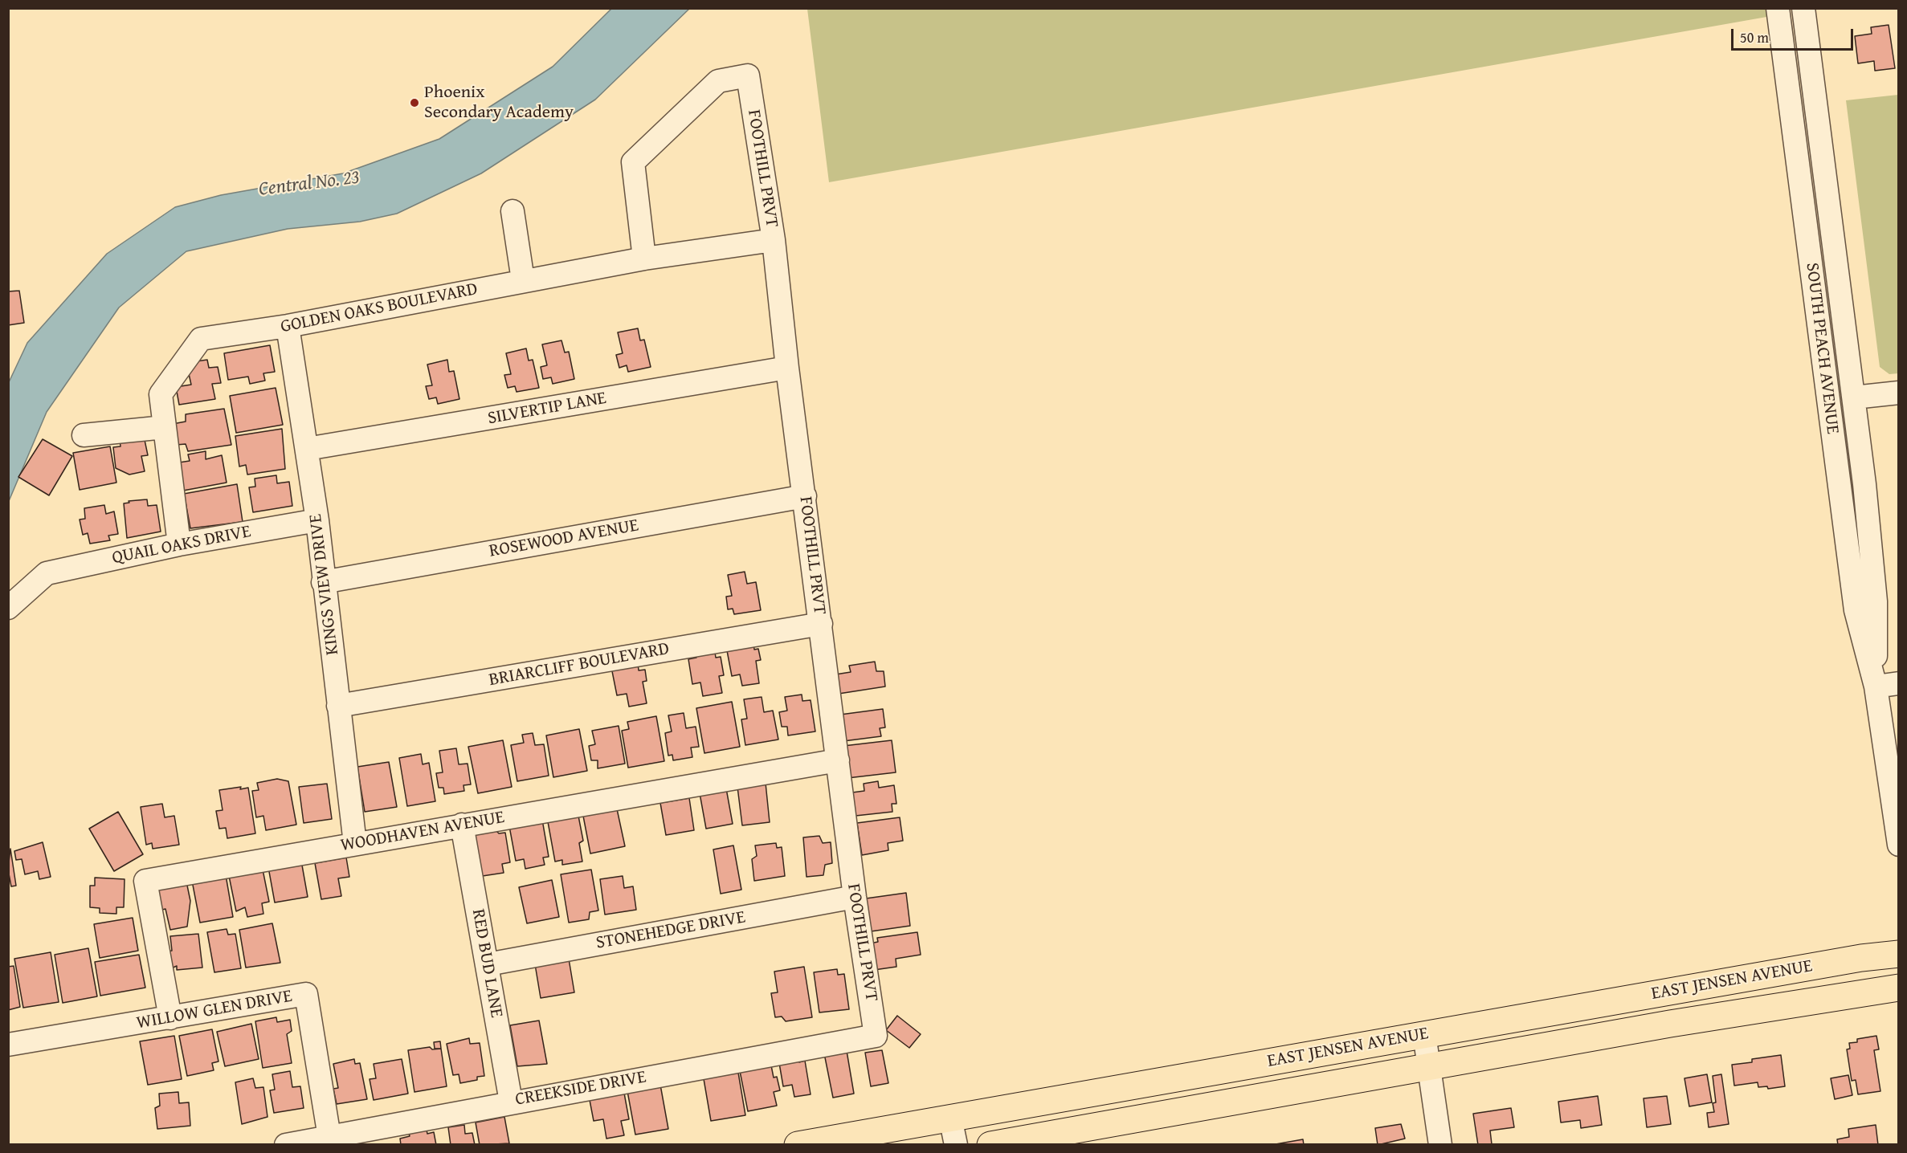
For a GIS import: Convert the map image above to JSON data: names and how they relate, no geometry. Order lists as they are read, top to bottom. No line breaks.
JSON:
{"streets":{"main road":["EAST JENSEN AVENUE"],"street":["FOOTHILL PRVT","GOLDEN OAKS BOULEVARD","SOUTH PEACH AVENUE","SILVERTIP LANE","ROSEWOOD AVENUE","QUAIL OAKS DRIVE","KINGS VIEW DRIVE","BRIARCLIFF BOULEVARD","WOODHAVEN AVENUE","STONEHEDGE DRIVE","RED BUD LANE","WILLOW GLEN DRIVE","CREEKSIDE DRIVE"]},"crossings":[["FOOTHILL PRVT","GOLDEN OAKS BOULEVARD"],["FOOTHILL PRVT","SILVERTIP LANE"],["FOOTHILL PRVT","ROSEWOOD AVENUE"],["FOOTHILL PRVT","BRIARCLIFF BOULEVARD"],["FOOTHILL PRVT","WOODHAVEN AVENUE"],["FOOTHILL PRVT","STONEHEDGE DRIVE"],["FOOTHILL PRVT","CREEKSIDE DRIVE"],["GOLDEN OAKS BOULEVARD","QUAIL OAKS DRIVE"],["GOLDEN OAKS BOULEVARD","KINGS VIEW DRIVE"],["SILVERTIP LANE","KINGS VIEW DRIVE"],["ROSEWOOD AVENUE","KINGS VIEW DRIVE"],["QUAIL OAKS DRIVE","KINGS VIEW DRIVE"],["KINGS VIEW DRIVE","BRIARCLIFF BOULEVARD"],["KINGS VIEW DRIVE","WOODHAVEN AVENUE"],["WOODHAVEN AVENUE","RED BUD LANE"],["WOODHAVEN AVENUE","WILLOW GLEN DRIVE"],["STONEHEDGE DRIVE","RED BUD LANE"],["RED BUD LANE","CREEKSIDE DRIVE"],["WILLOW GLEN DRIVE","CREEKSIDE DRIVE"]],"water":["Central No. 23"],"places":["Phoenix Secondary Academy"],"scale_bar":"50 m"}
